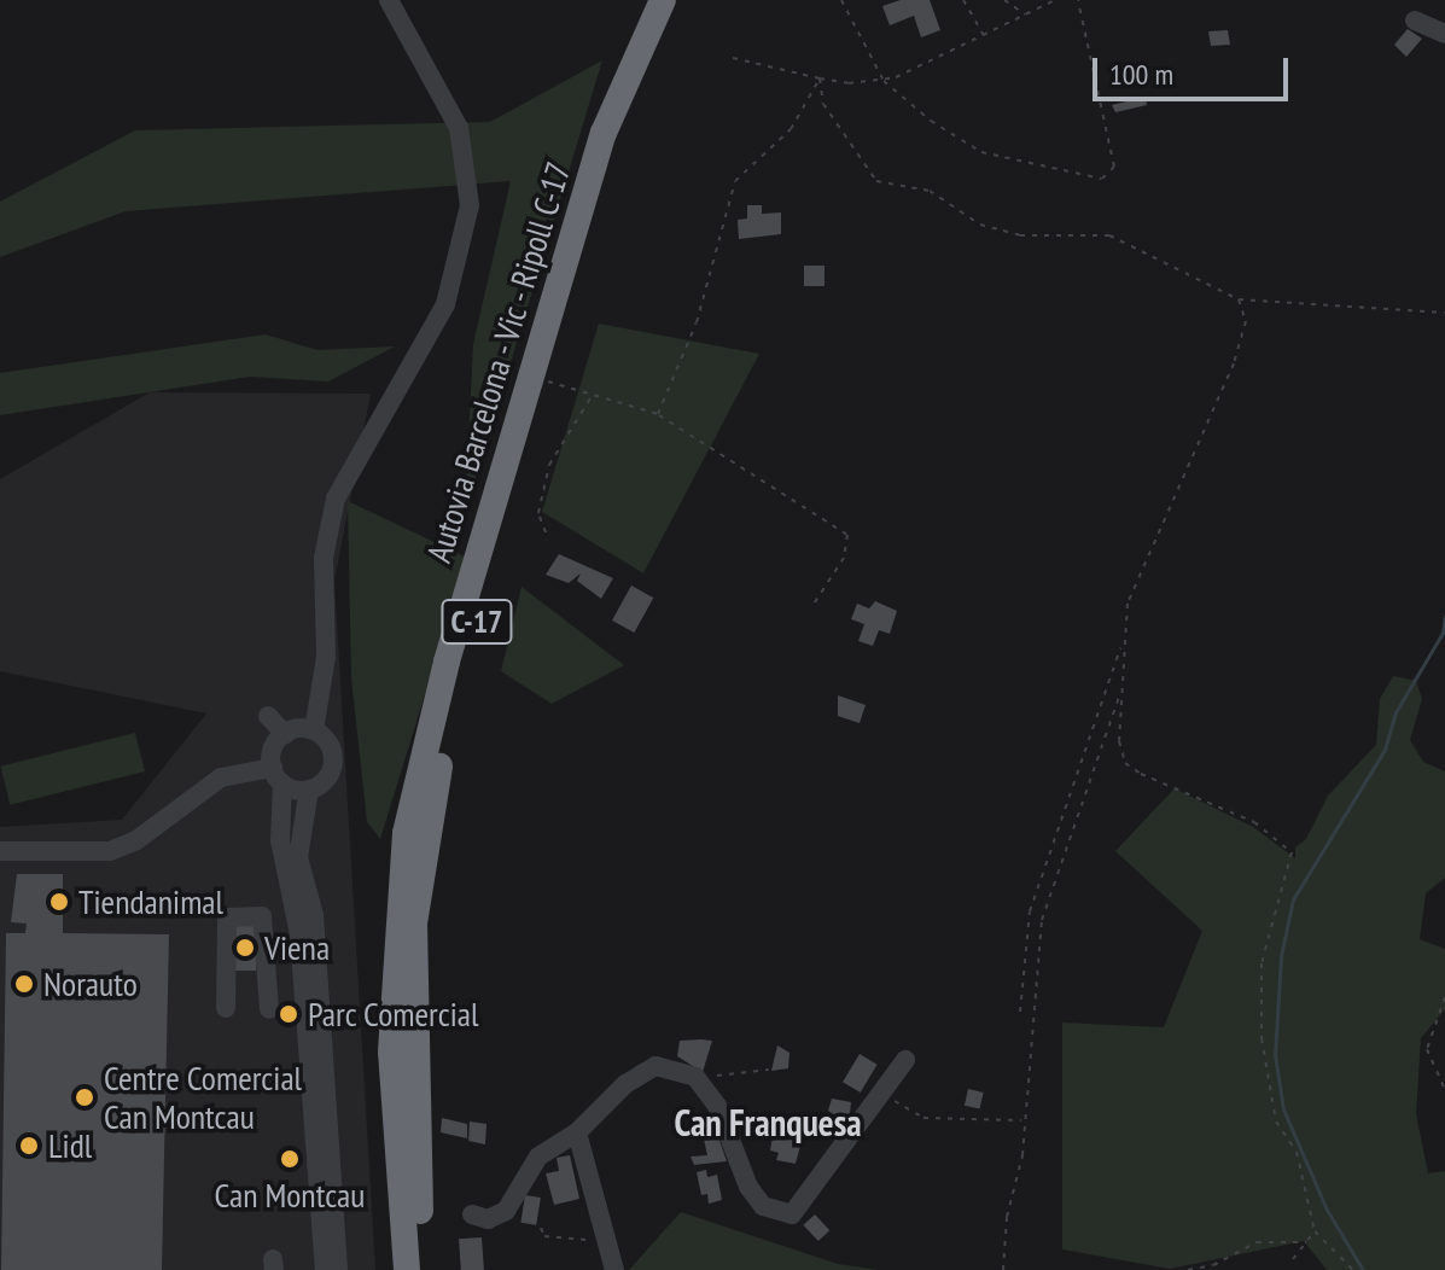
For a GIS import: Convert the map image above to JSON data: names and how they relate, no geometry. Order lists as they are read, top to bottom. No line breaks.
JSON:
{"streets":{"highway":["Autovia Barcelona - Vic - Ripoll C-17","C-17"]},"districts":["Can Franquesa"],"places":["Tiendanimal","Viena","Norauto","Parc Comercial","Centre Comercial Can Montcau","Lidl","Can Montcau"],"scale_bar":"100 m"}
